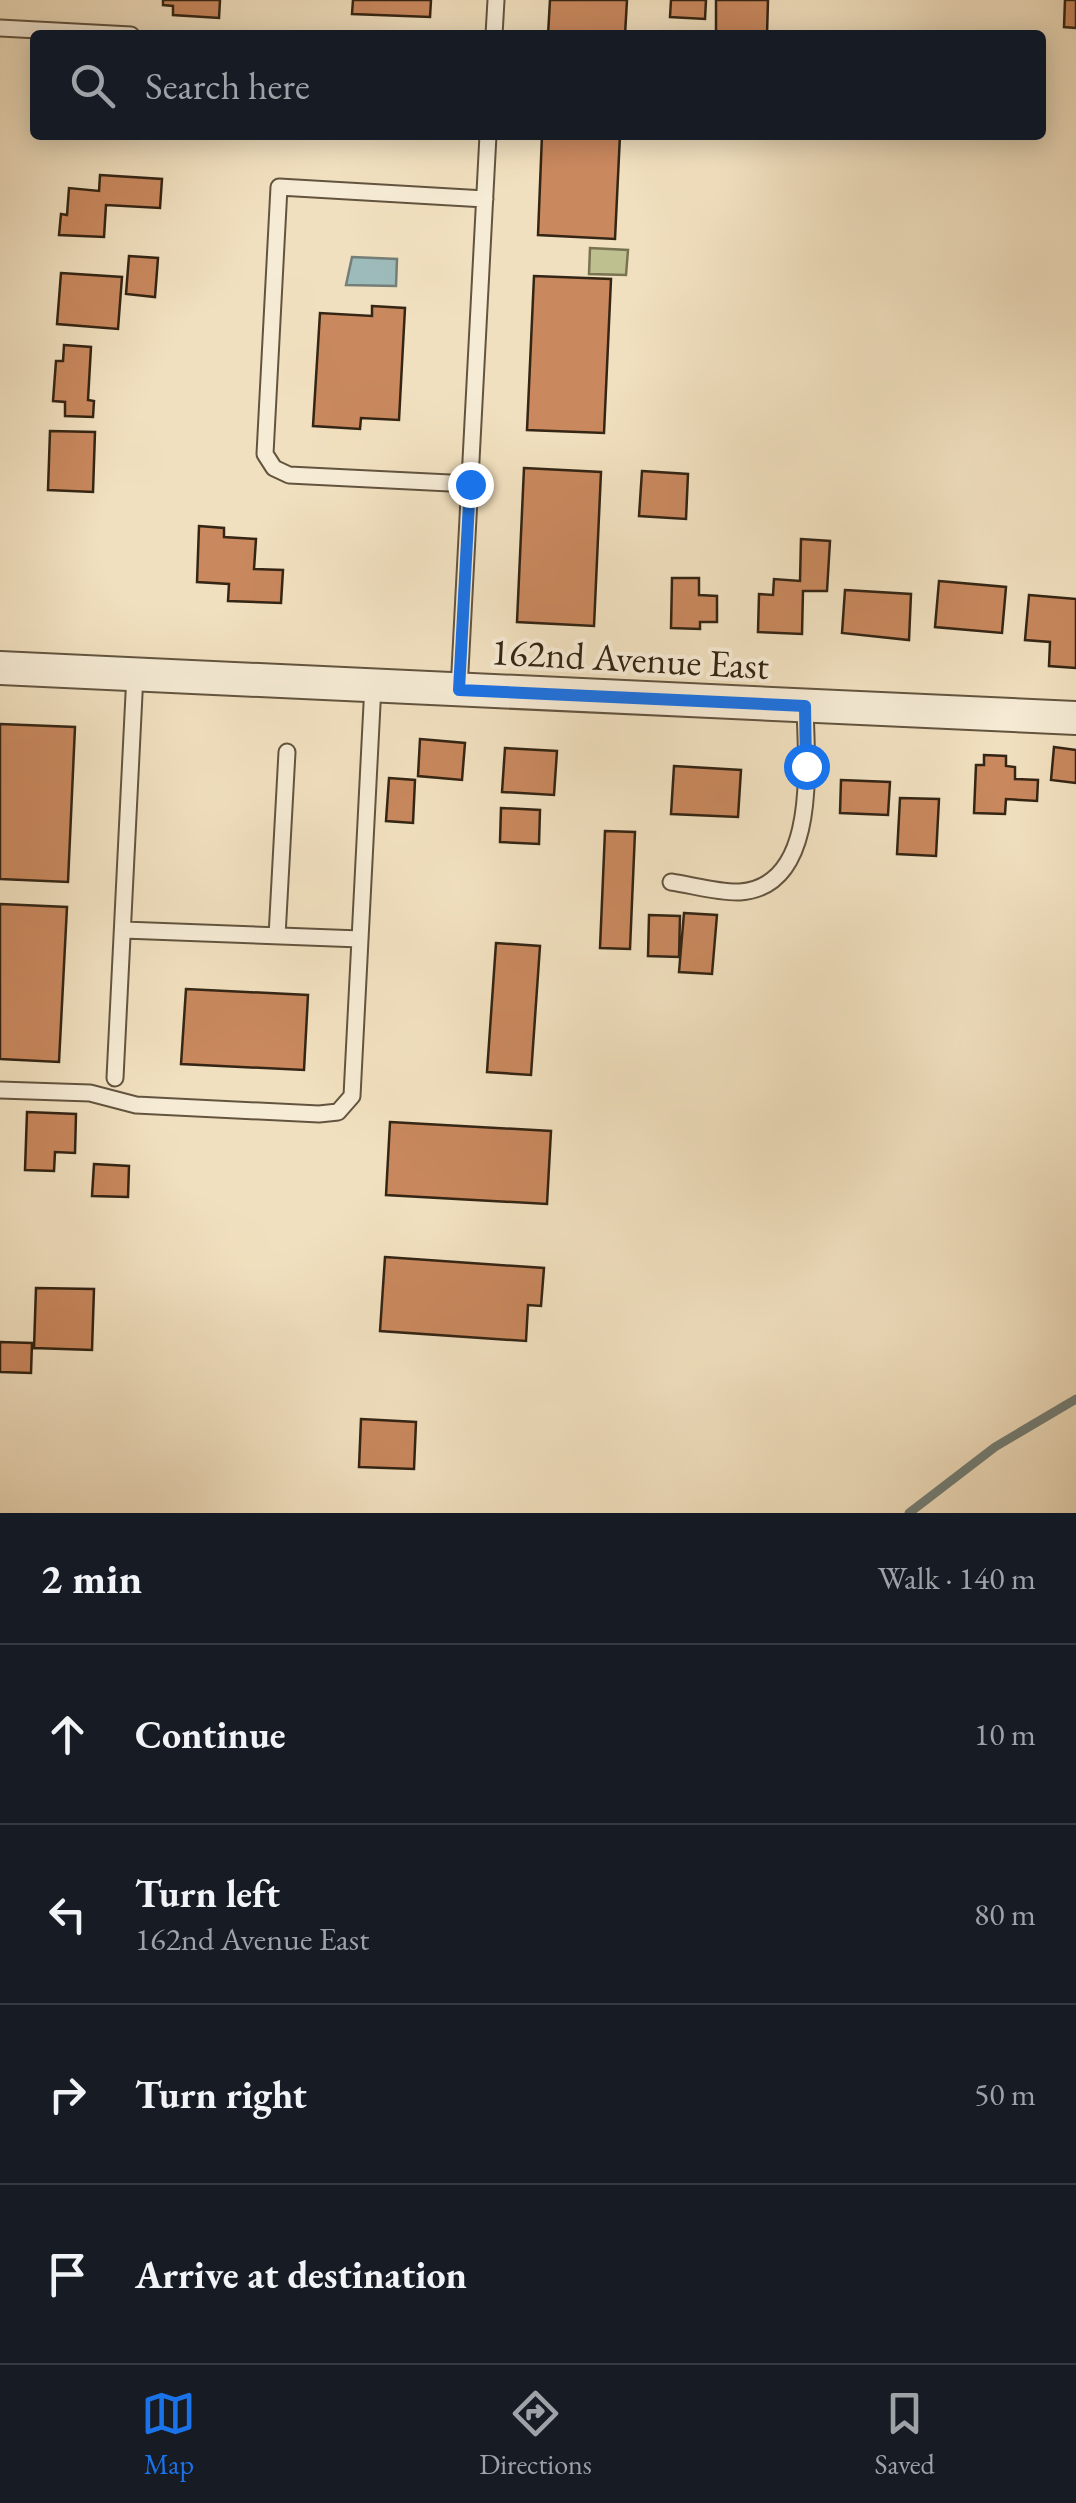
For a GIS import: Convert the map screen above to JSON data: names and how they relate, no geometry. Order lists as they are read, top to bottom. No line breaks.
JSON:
{"streets":{"street":["162nd Avenue East"]},"page":{"search":"Search here","heading":["2 min","Walk · 140 m"],"list":[["Continue","10 m"],["Turn left","162nd Avenue East","80 m"],["Turn right","50 m"],"Arrive at destination"],"nav":["Map","Directions","Saved"]}}
